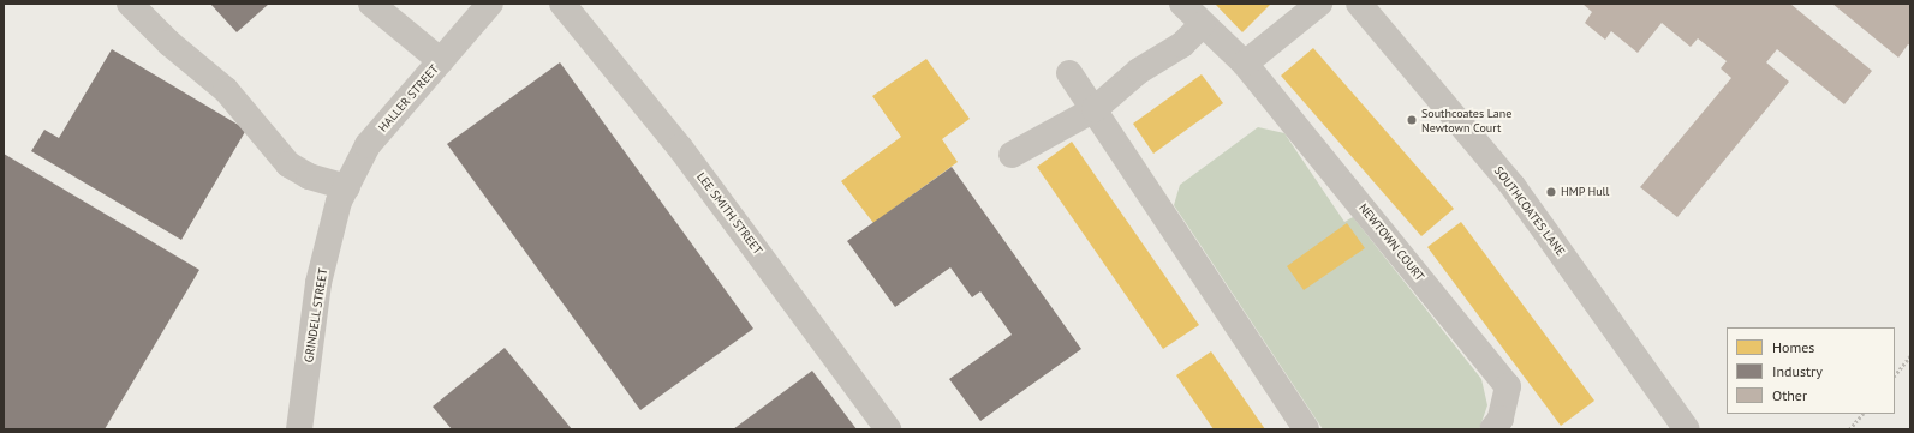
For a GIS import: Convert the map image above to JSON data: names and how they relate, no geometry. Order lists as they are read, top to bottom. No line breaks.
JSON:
{"streets":{"street":["HALLER STREET","SOUTHCOATES LANE","LEE SMITH STREET","NEWTOWN COURT","GRINDELL STREET"]},"crossings":[["HALLER STREET","GRINDELL STREET"]],"places":["Southcoates Lane Newtown Court","HMP Hull"],"legend":["Homes","Industry","Other"]}
